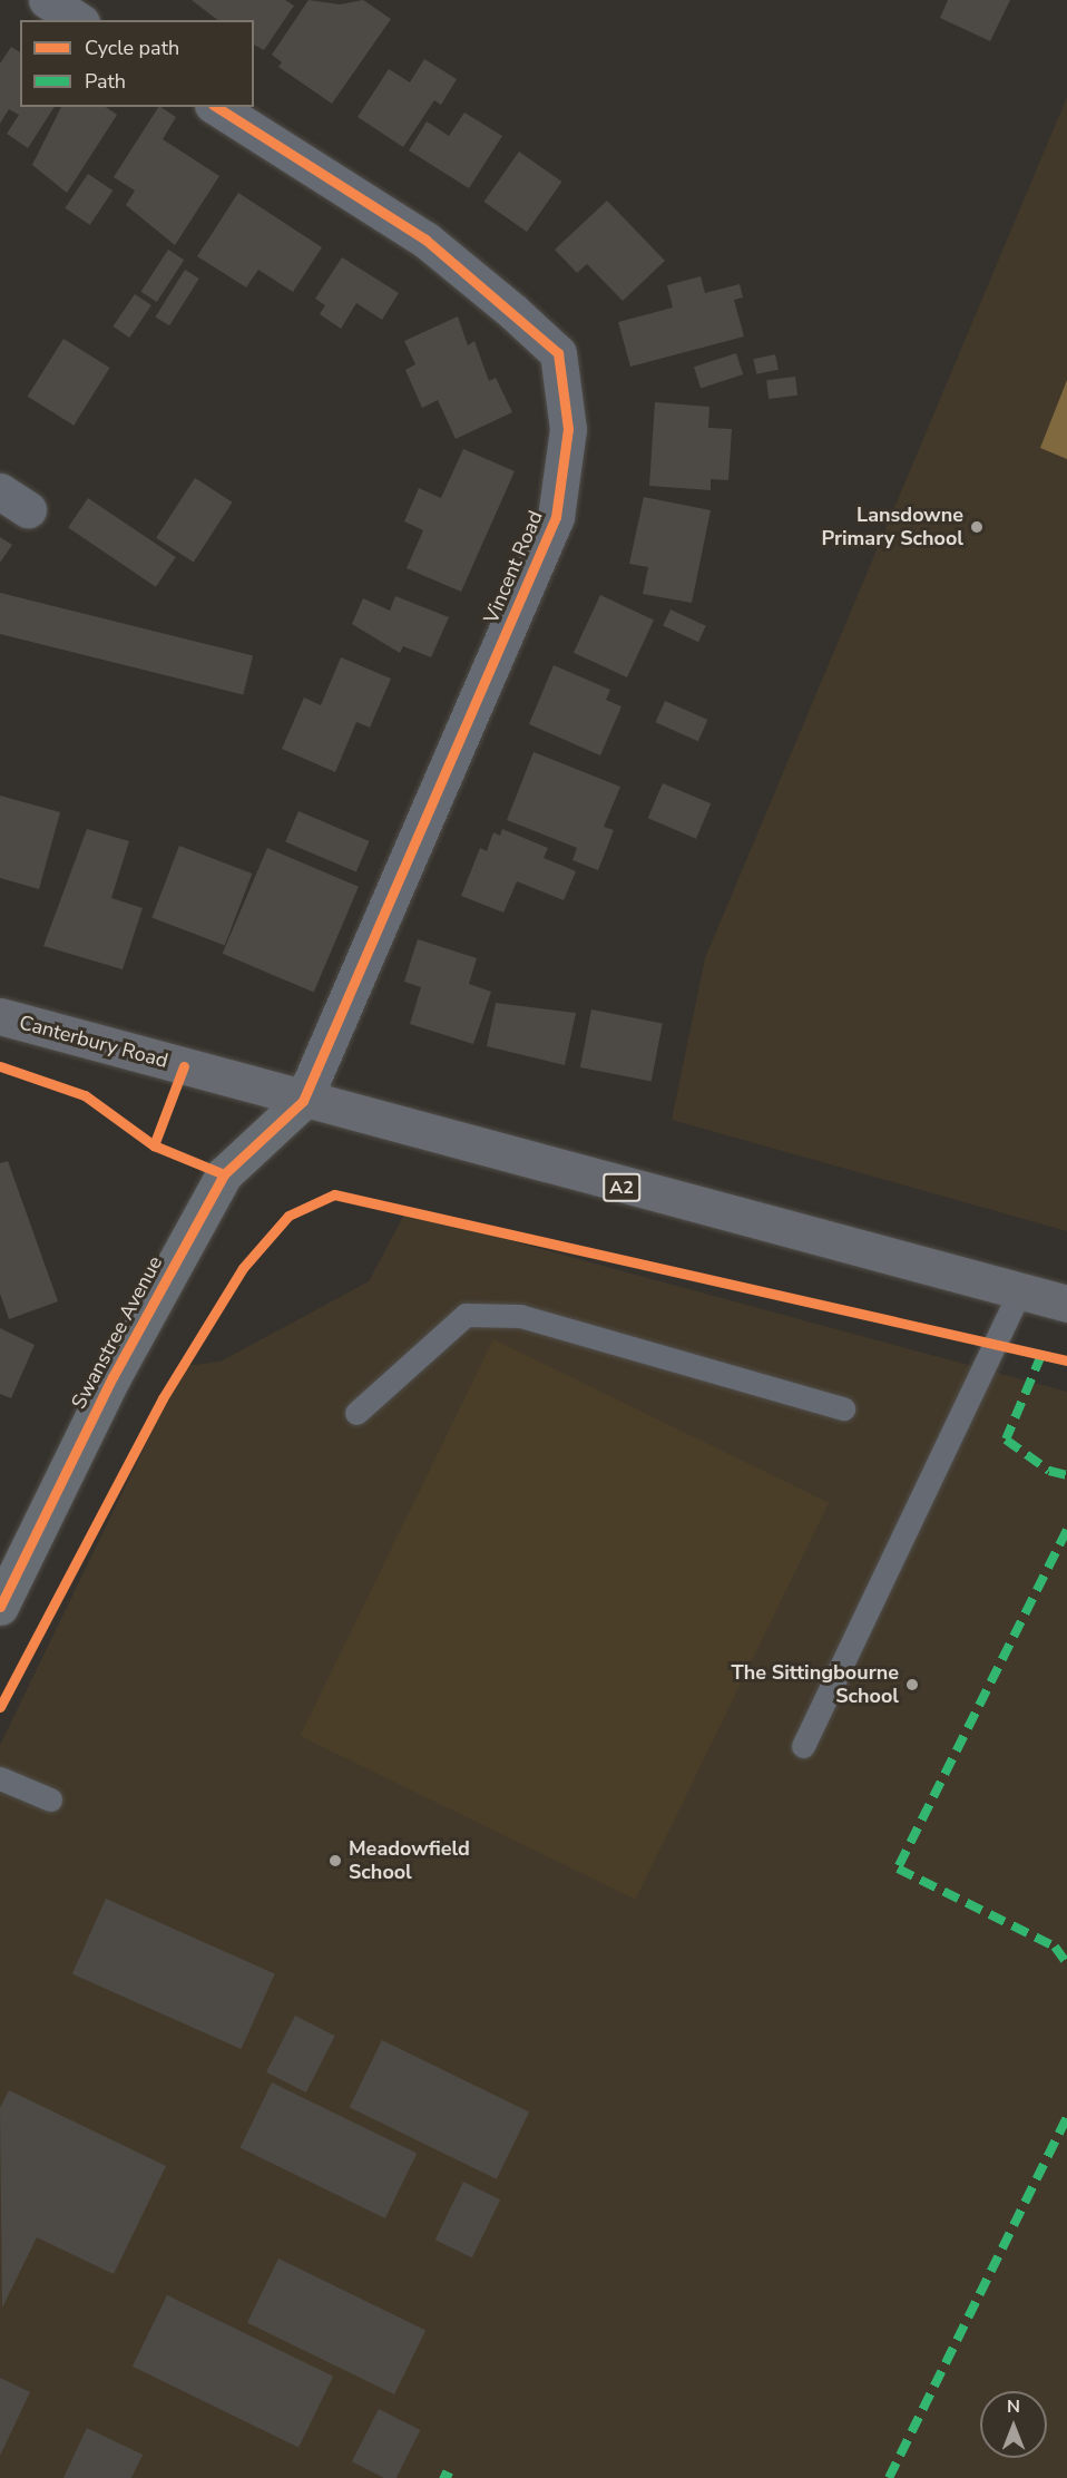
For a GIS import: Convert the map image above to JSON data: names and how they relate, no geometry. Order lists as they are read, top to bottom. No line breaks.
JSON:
{"streets":{"main road":["Canterbury Road","A2"],"street":["Vincent Road","Swanstree Avenue"]},"crossings":[["Vincent Road","Canterbury Road"],["Vincent Road","A2"],["Vincent Road","Swanstree Avenue"],["Canterbury Road","A2"],["Canterbury Road","Swanstree Avenue"],["A2","Swanstree Avenue"]],"places":["Lansdowne Primary School","The Sittingbourne School","Meadowfield School"],"legend":["Cycle path","Path"],"north":"top"}
